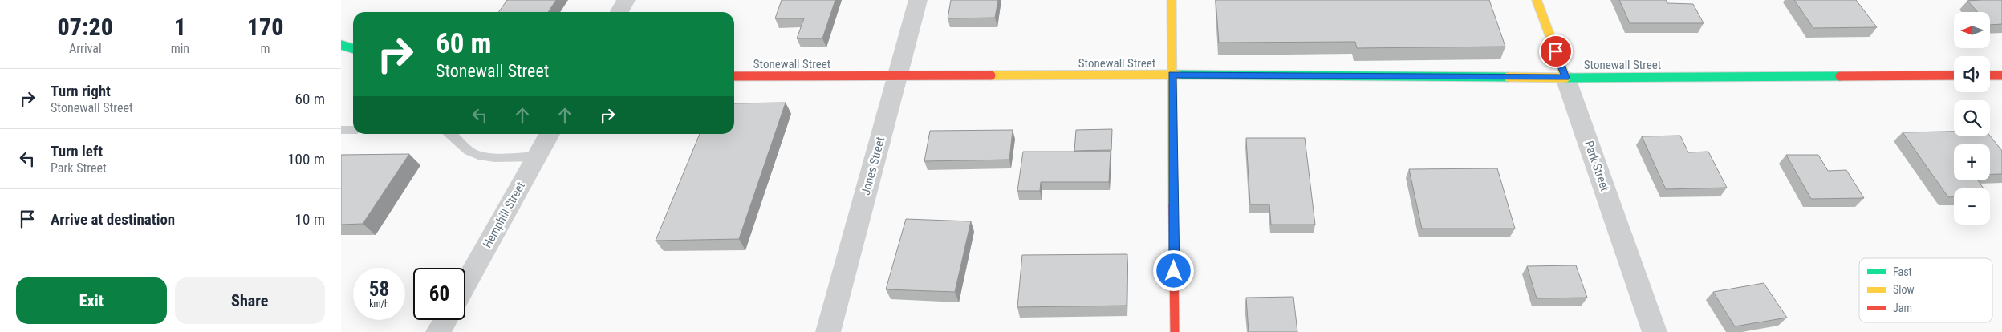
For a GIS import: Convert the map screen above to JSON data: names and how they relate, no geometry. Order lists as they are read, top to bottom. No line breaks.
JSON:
{"streets":{"main road":["Stonewall Street","Park Street"],"street":["Jones Street","Hemphill Street"]},"crossings":[["Stonewall Street","Jones Street"],["Stonewall Street","Park Street"]],"legend":["Fast","Slow","Jam"],"north":"left","page":{"eta":["07:20","Arrival","1","min","170","m"],"map_buttons":["+","−"],"turn":["60 m","Stonewall Street"],"list":[{"name":"Turn right","note":"Stonewall Street","value":"60 m"},{"name":"Turn left","note":"Park Street","value":"100 m"},{"name":"Arrive at destination","value":"10 m"}],"speed":"58 km/h","limit":"60","buttons":["Exit","Share"]}}
